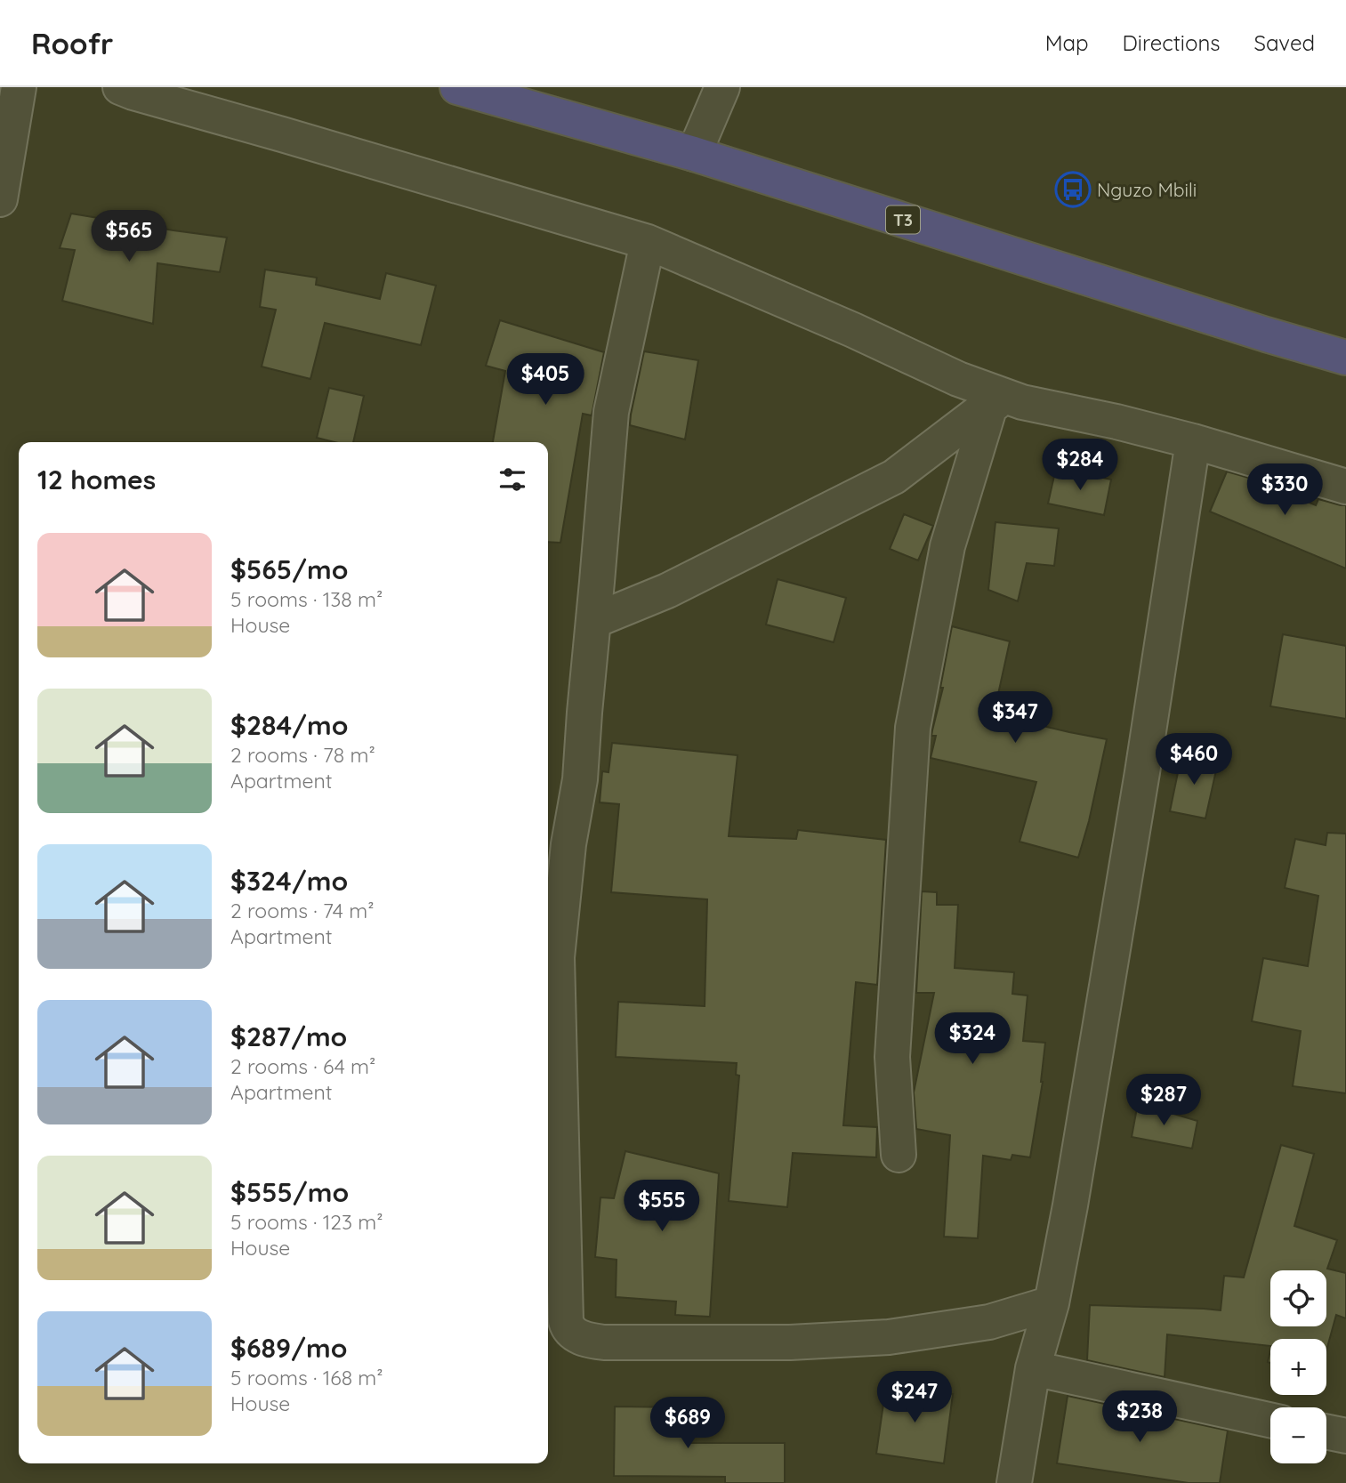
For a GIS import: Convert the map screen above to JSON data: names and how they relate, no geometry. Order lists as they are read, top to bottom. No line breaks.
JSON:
{"streets":{"highway":["T3"]},"places":{"bus stop":["Nguzo Mbili"]},"page":{"header":"Roofr","nav":["Map","Directions","Saved"],"price":["$565","$405","$284","$330","$347","$460","$324","$287","$555","$247","$238","$689"],"heading":"12 homes","list":[{"name":"$565/mo","note":"5 rooms · 138 m² · House"},{"name":"$284/mo","note":"2 rooms · 78 m² · Apartment"},{"name":"$324/mo","note":"2 rooms · 74 m² · Apartment"},{"name":"$287/mo","note":"2 rooms · 64 m² · Apartment"},{"name":"$555/mo","note":"5 rooms · 123 m² · House"},{"name":"$689/mo","note":"5 rooms · 168 m² · House"}],"map_buttons":["+","−"]}}
